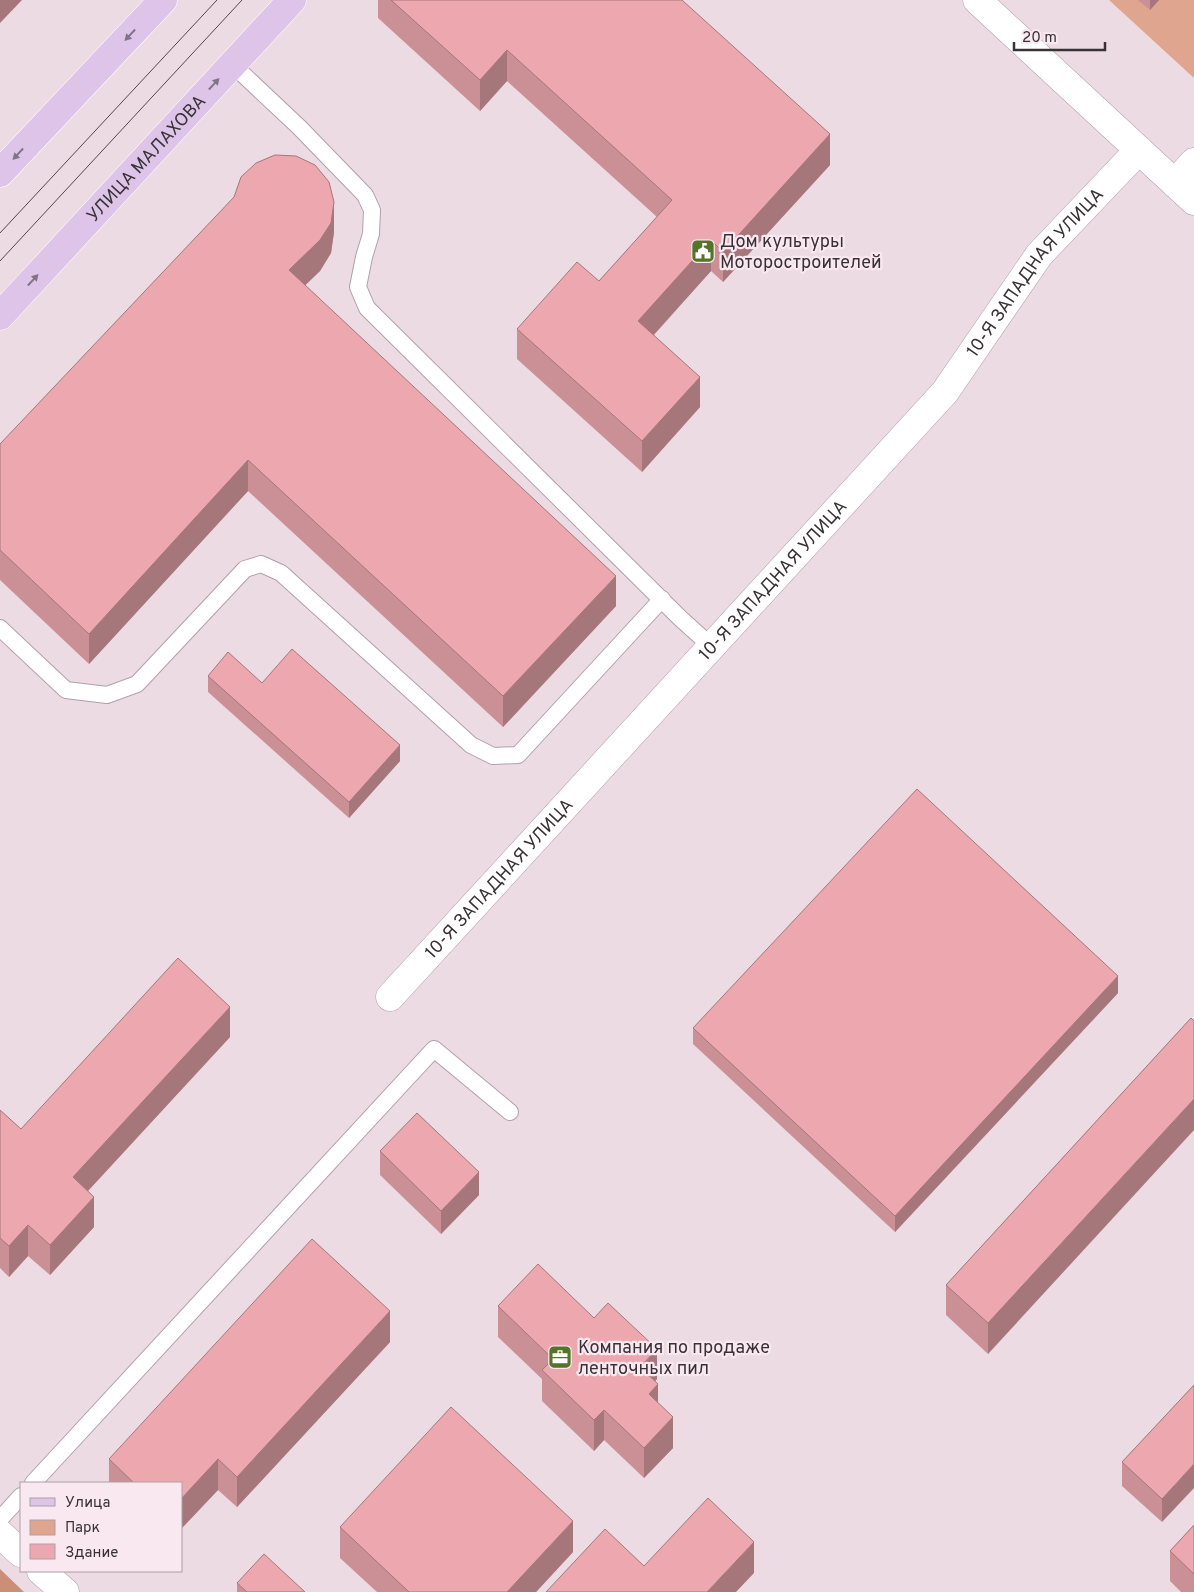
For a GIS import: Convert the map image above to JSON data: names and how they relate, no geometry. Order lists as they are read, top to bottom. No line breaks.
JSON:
{"streets":{"main road":["УЛИЦА МАЛАХОВА"],"street":["10-Я ЗАПАДНАЯ УЛИЦА"]},"places":{"public building":["Дом культуры Моторостроителей"],"office":["Компания по продаже ленточных пил"]},"legend":["Улица","Парк","Здание"],"scale_bar":"20 m"}
